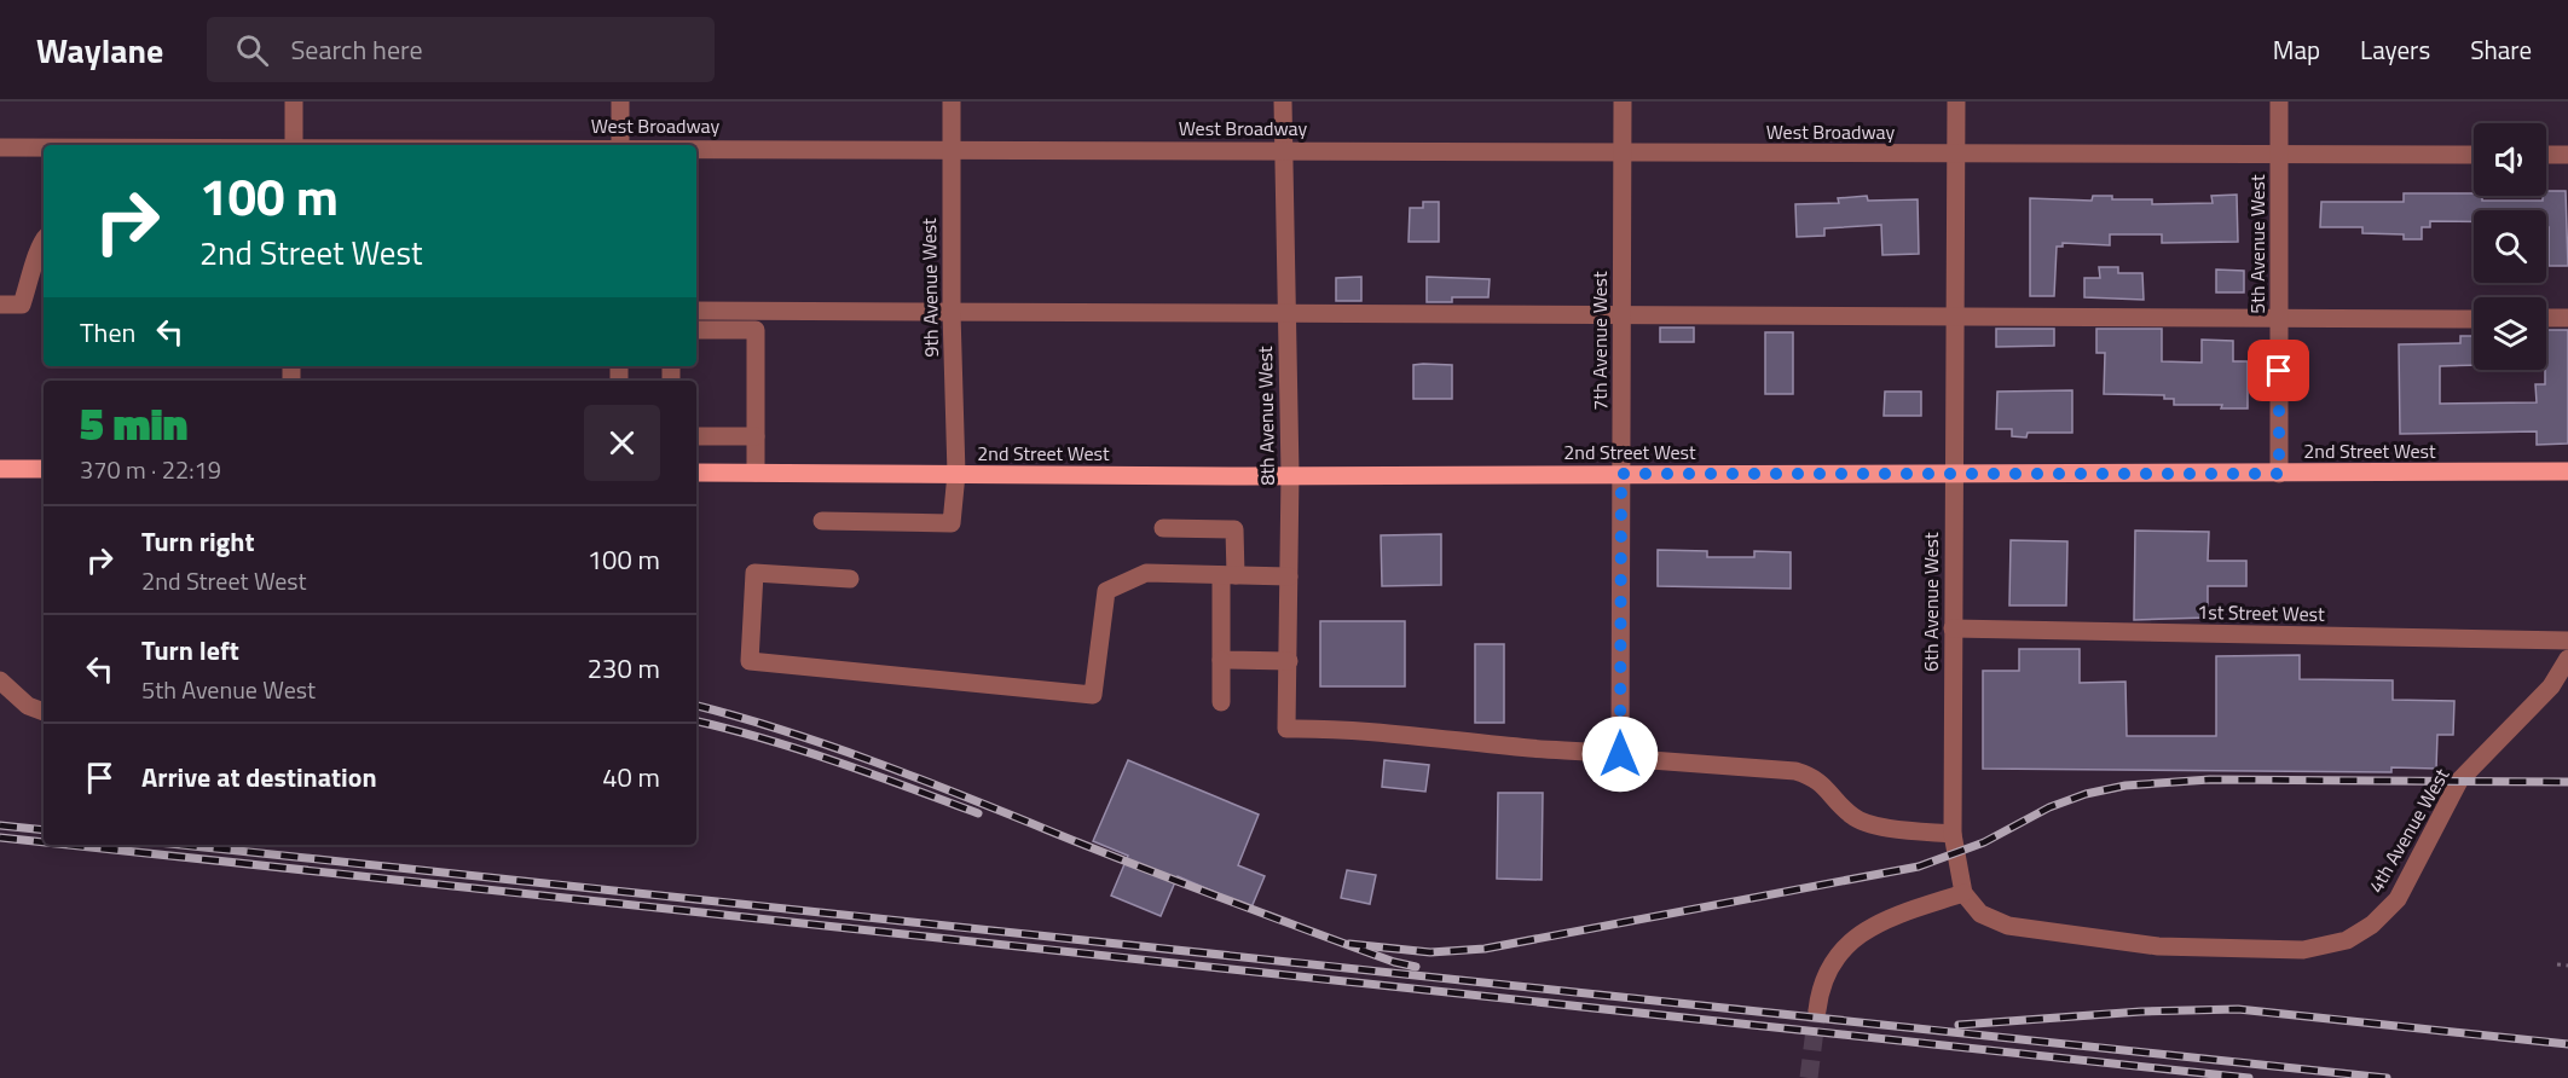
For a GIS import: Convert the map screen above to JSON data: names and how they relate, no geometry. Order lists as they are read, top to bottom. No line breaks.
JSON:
{"streets":{"main road":["2nd Street West"],"street":["West Broadway","5th Avenue West","9th Avenue West","7th Avenue West","8th Avenue West","6th Avenue West","1st Street West","4th Avenue West"]},"crossings":[["West Broadway","5th Avenue West"],["West Broadway","9th Avenue West"],["West Broadway","7th Avenue West"],["West Broadway","8th Avenue West"],["West Broadway","6th Avenue West"],["5th Avenue West","2nd Street West"],["9th Avenue West","2nd Street West"],["7th Avenue West","8th Avenue West"],["7th Avenue West","2nd Street West"],["8th Avenue West","2nd Street West"],["2nd Street West","6th Avenue West"],["6th Avenue West","1st Street West"],["6th Avenue West","4th Avenue West"]],"page":{"header":"Waylane","search":"Search here","nav":["Map","Layers","Share"],"turn":["100 m","2nd Street West"],"then":"Then","heading":["5 min","370 m · 22:19"],"list":[{"name":"Turn right","note":"2nd Street West","value":"100 m"},{"name":"Turn left","note":"5th Avenue West","value":"230 m"},{"name":"Arrive at destination","value":"40 m"}]}}
